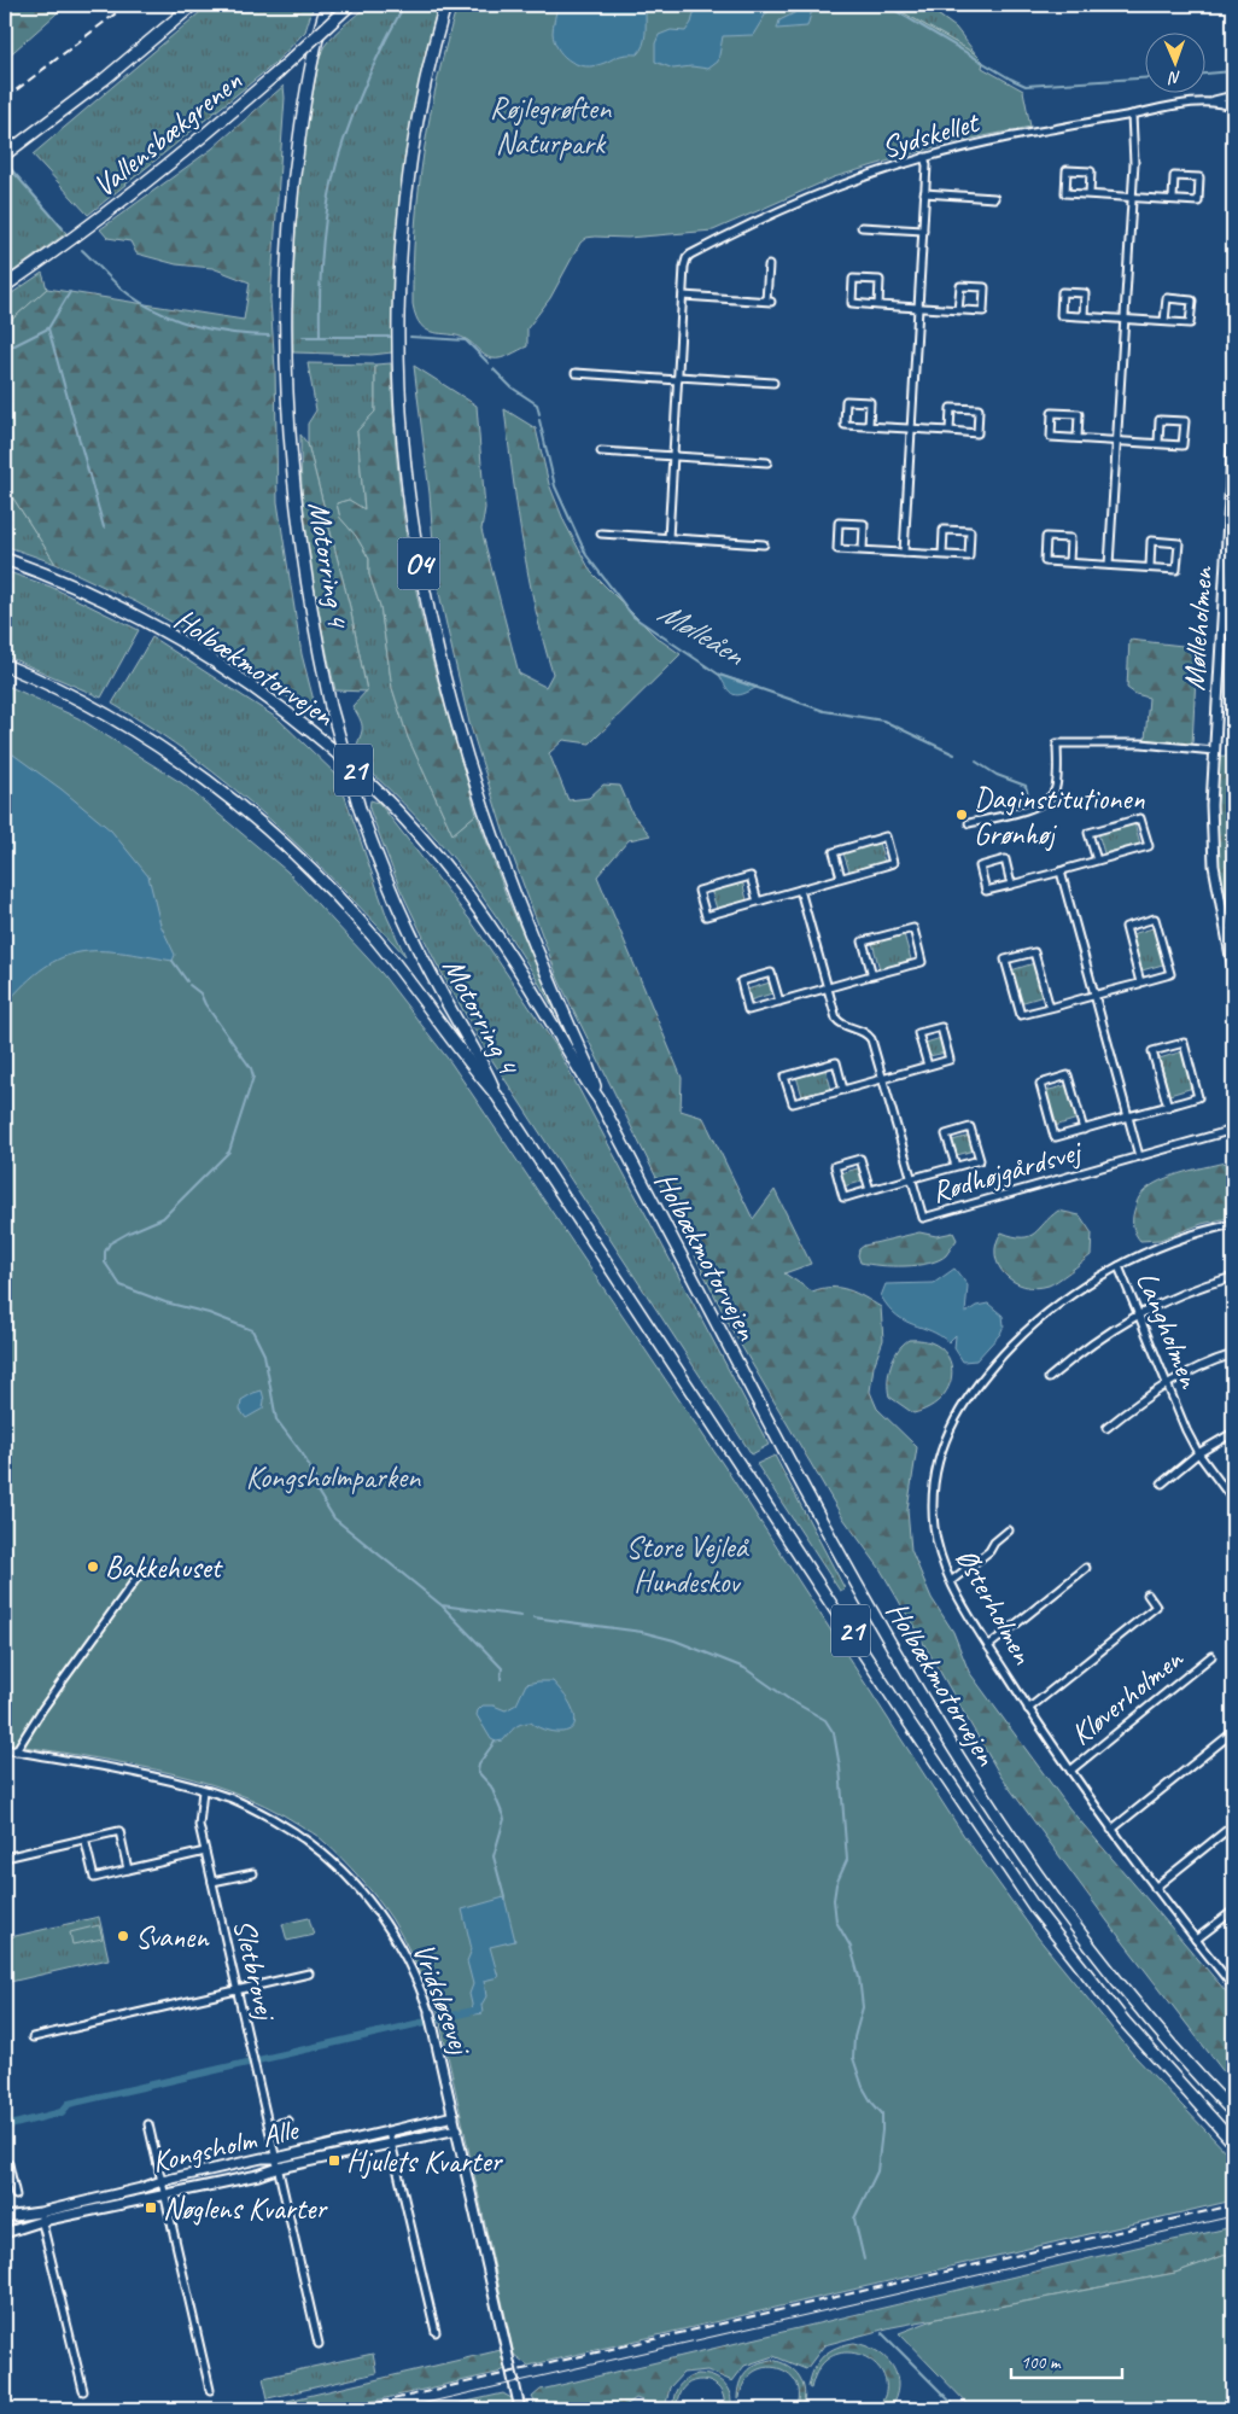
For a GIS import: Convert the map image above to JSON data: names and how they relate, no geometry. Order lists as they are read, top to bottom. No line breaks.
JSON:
{"streets":{"highway":["Vallensbækgrenen","Motorring 4","O4","Holbækmotorvejen","21"],"street":["Sydskellet","Mølleholmen","Rødhøjgårdsvej","Langholmen","Østerholmen","Kløverholmen","Sletbrovej","Vridsløsevej","Kongsholm Alle"]},"crossings":[["Motorring 4","Holbækmotorvejen"],["O4","Holbækmotorvejen"],["Langholmen","Østerholmen"],["Østerholmen","Kløverholmen"],["Sletbrovej","Vridsløsevej"],["Sletbrovej","Kongsholm Alle"],["Vridsløsevej","Kongsholm Alle"]],"water":["Mølleåen"],"parks":["Røjlegrøften Naturpark","Kongsholmparken","Store Vejleå Hundeskov"],"places":{"other":["Daginstitutionen Grønhøj","Bakkehuset","Svanen"],"transit":["Hjulets Kvarter","Nøglens Kvarter"]},"scale_bar":"100 m","north":"bottom"}
